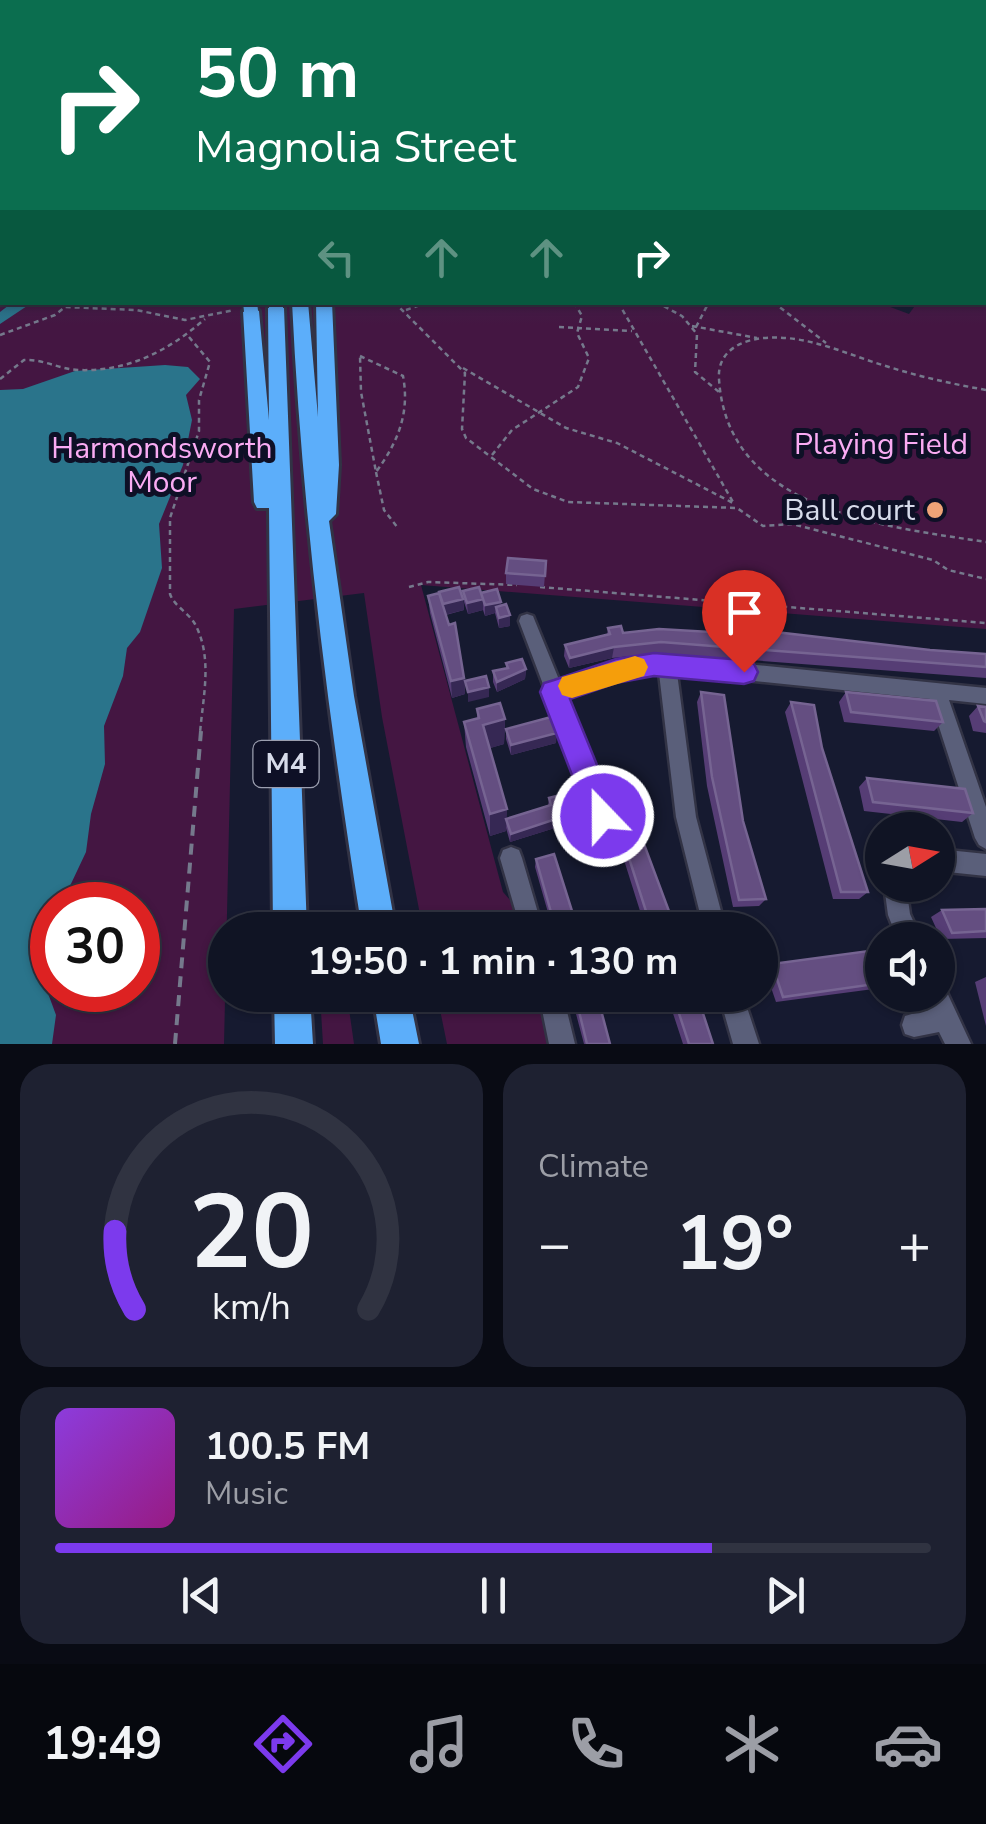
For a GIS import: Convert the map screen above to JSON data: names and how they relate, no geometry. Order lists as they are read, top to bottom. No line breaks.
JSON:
{"streets":{"highway":["M4"]},"parks":["Playing Field","Harmondsworth Moor"],"places":["Ball court"],"north":"right","page":{"turn":["50 m","Magnolia Street"],"limit":"30","trip":"19:50 · 1 min · 130 m","tile":"Climate","heat":["−","19°","+"],"song":["100.5 FM","Music"],"tabs":"19:49","gauge":["20","km/h"]}}
